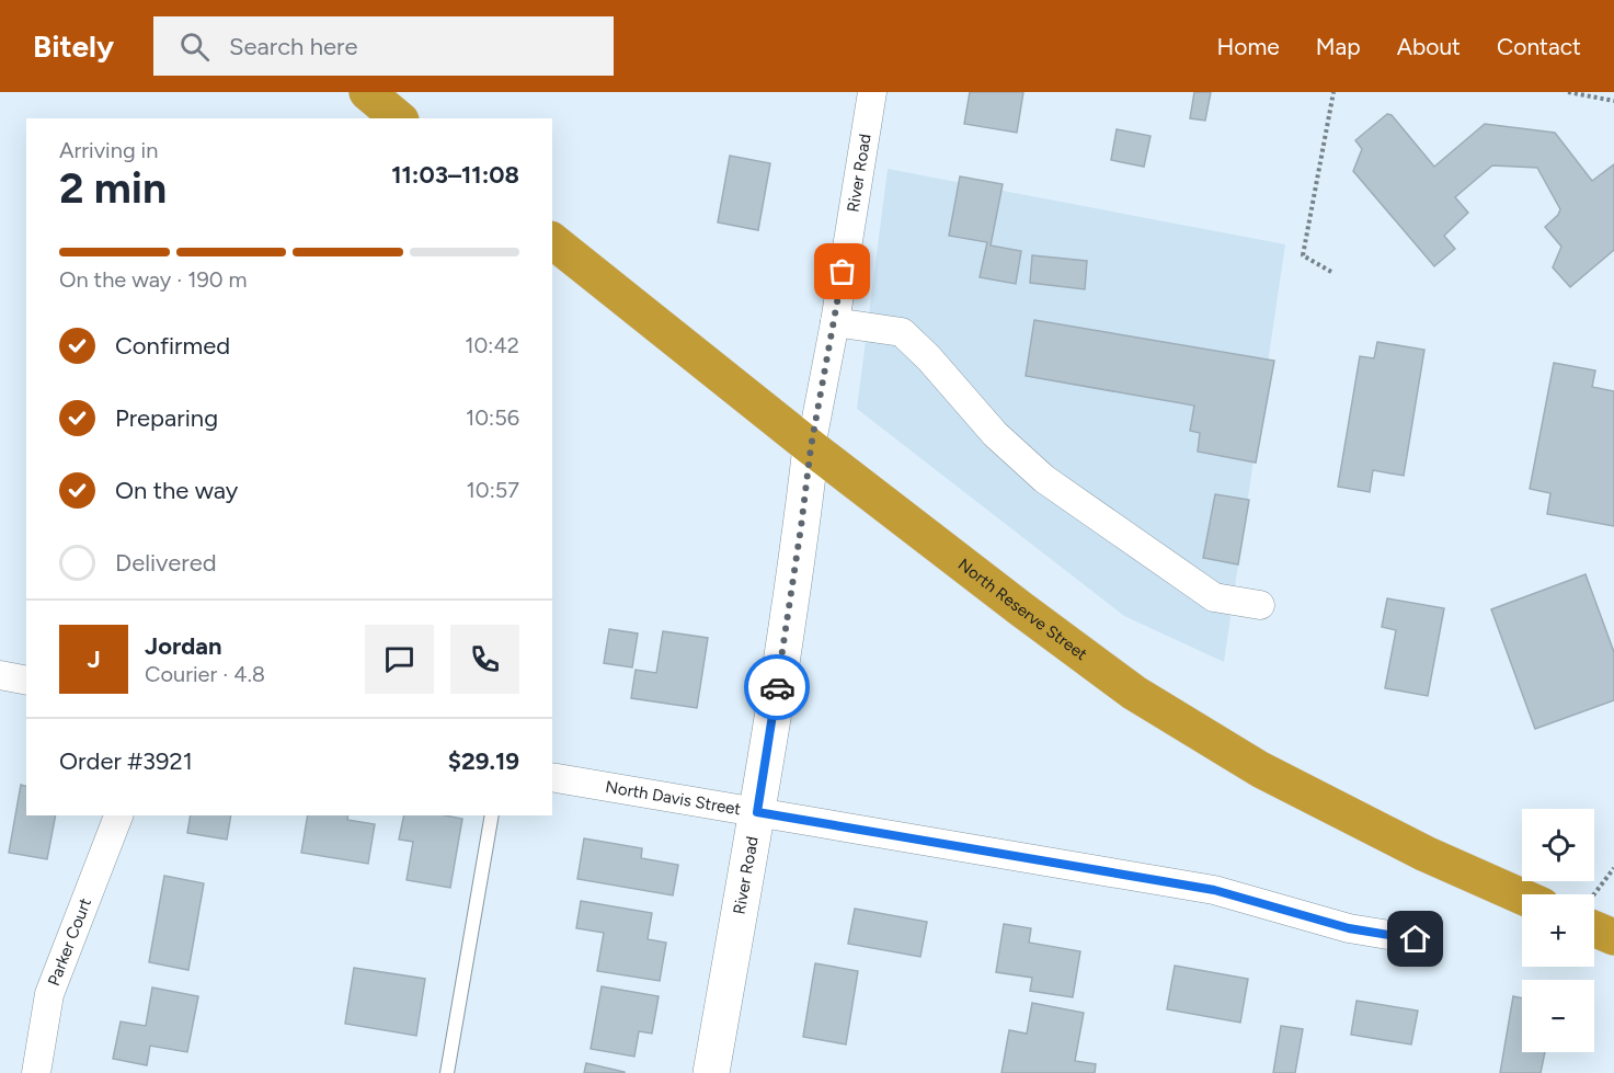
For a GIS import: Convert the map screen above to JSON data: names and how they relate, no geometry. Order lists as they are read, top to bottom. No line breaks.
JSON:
{"streets":{"highway":["North Reserve Street"],"street":["River Road","North Davis Street","Parker Court"]},"crossings":[["River Road","North Reserve Street"],["River Road","North Davis Street"]],"page":{"header":"Bitely","search":"Search here","nav":["Home","Map","About","Contact"],"heading":["2 min","Arriving in","11:03–11:08"],"panel":["Jordan","Courier · 4.8","Order #3921","$29.19"],"bar":"On the way · 190 m","list":[["Confirmed","10:42"],["Preparing","10:56"],["On the way","10:57"],"Delivered"],"round":"J","map_buttons":["+","−"]}}
